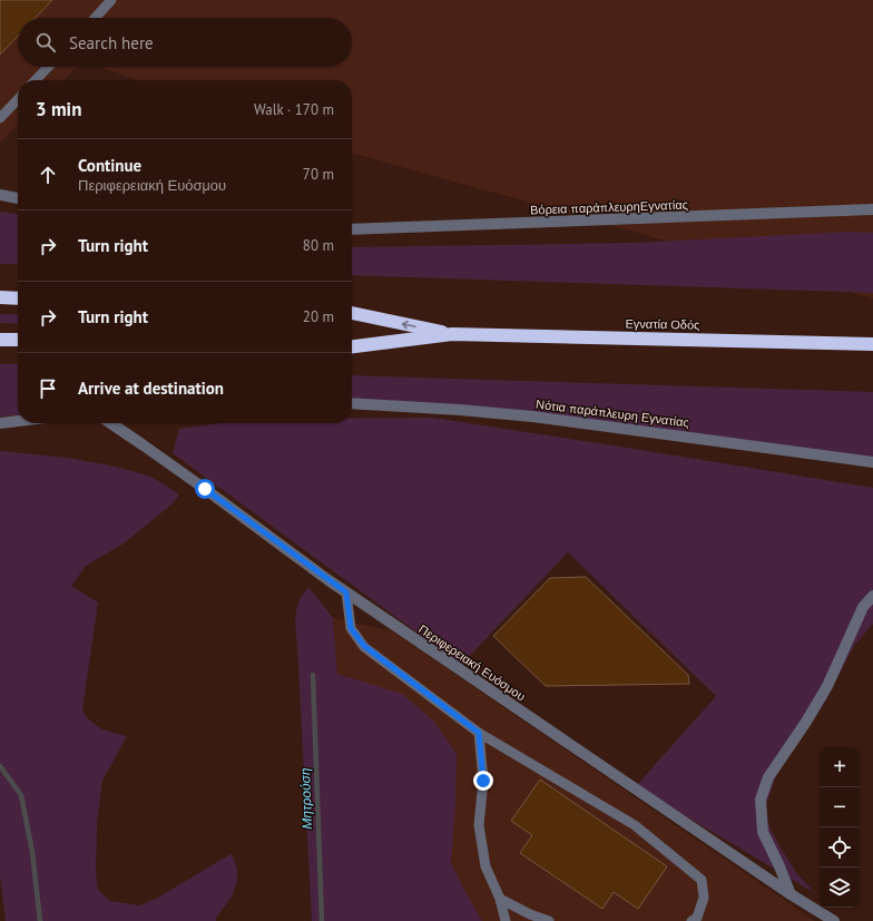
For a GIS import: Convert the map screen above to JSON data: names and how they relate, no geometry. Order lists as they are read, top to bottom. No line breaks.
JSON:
{"streets":{"highway":["Εγνατία Οδός"],"street":["Βόρεια παράπλευρηΕγνατίας","Νότια παράπλευρη Εγνατίας","Περιφερειακή Ευόσμου"]},"water":["Μητρούση"],"page":{"search":"Search here","heading":["3 min","Walk · 170 m"],"list":[["Continue","Περιφερειακή Ευόσμου","70 m"],["Turn right","80 m"],["Turn right","20 m"],"Arrive at destination"],"map_buttons":["+","−"]}}
